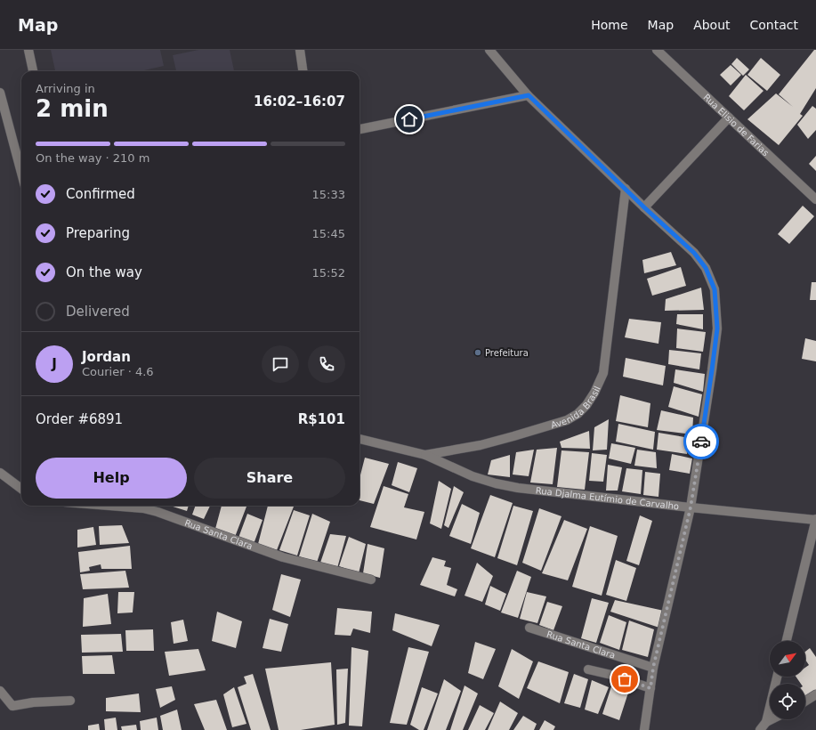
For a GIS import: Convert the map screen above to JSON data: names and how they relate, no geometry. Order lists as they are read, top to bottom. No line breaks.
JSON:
{"streets":{"street":["Rua Elisio de Farias","Avenida Brasil","Rua Djalma Eutímio de Carvalho","Rua Santa Clara"]},"crossings":[["Avenida Brasil","Rua Djalma Eutímio de Carvalho"]],"places":["Prefeitura"],"north":"top right","page":{"header":"Map","nav":["Home","Map","About","Contact"],"heading":["2 min","Arriving in","16:02–16:07"],"panel":["Jordan","Courier · 4.6","Order #6891","R$101"],"bar":"On the way · 210 m","list":[["Confirmed","15:33"],["Preparing","15:45"],["On the way","15:52"],"Delivered"],"round":"J","buttons":["Help","Share"]}}
